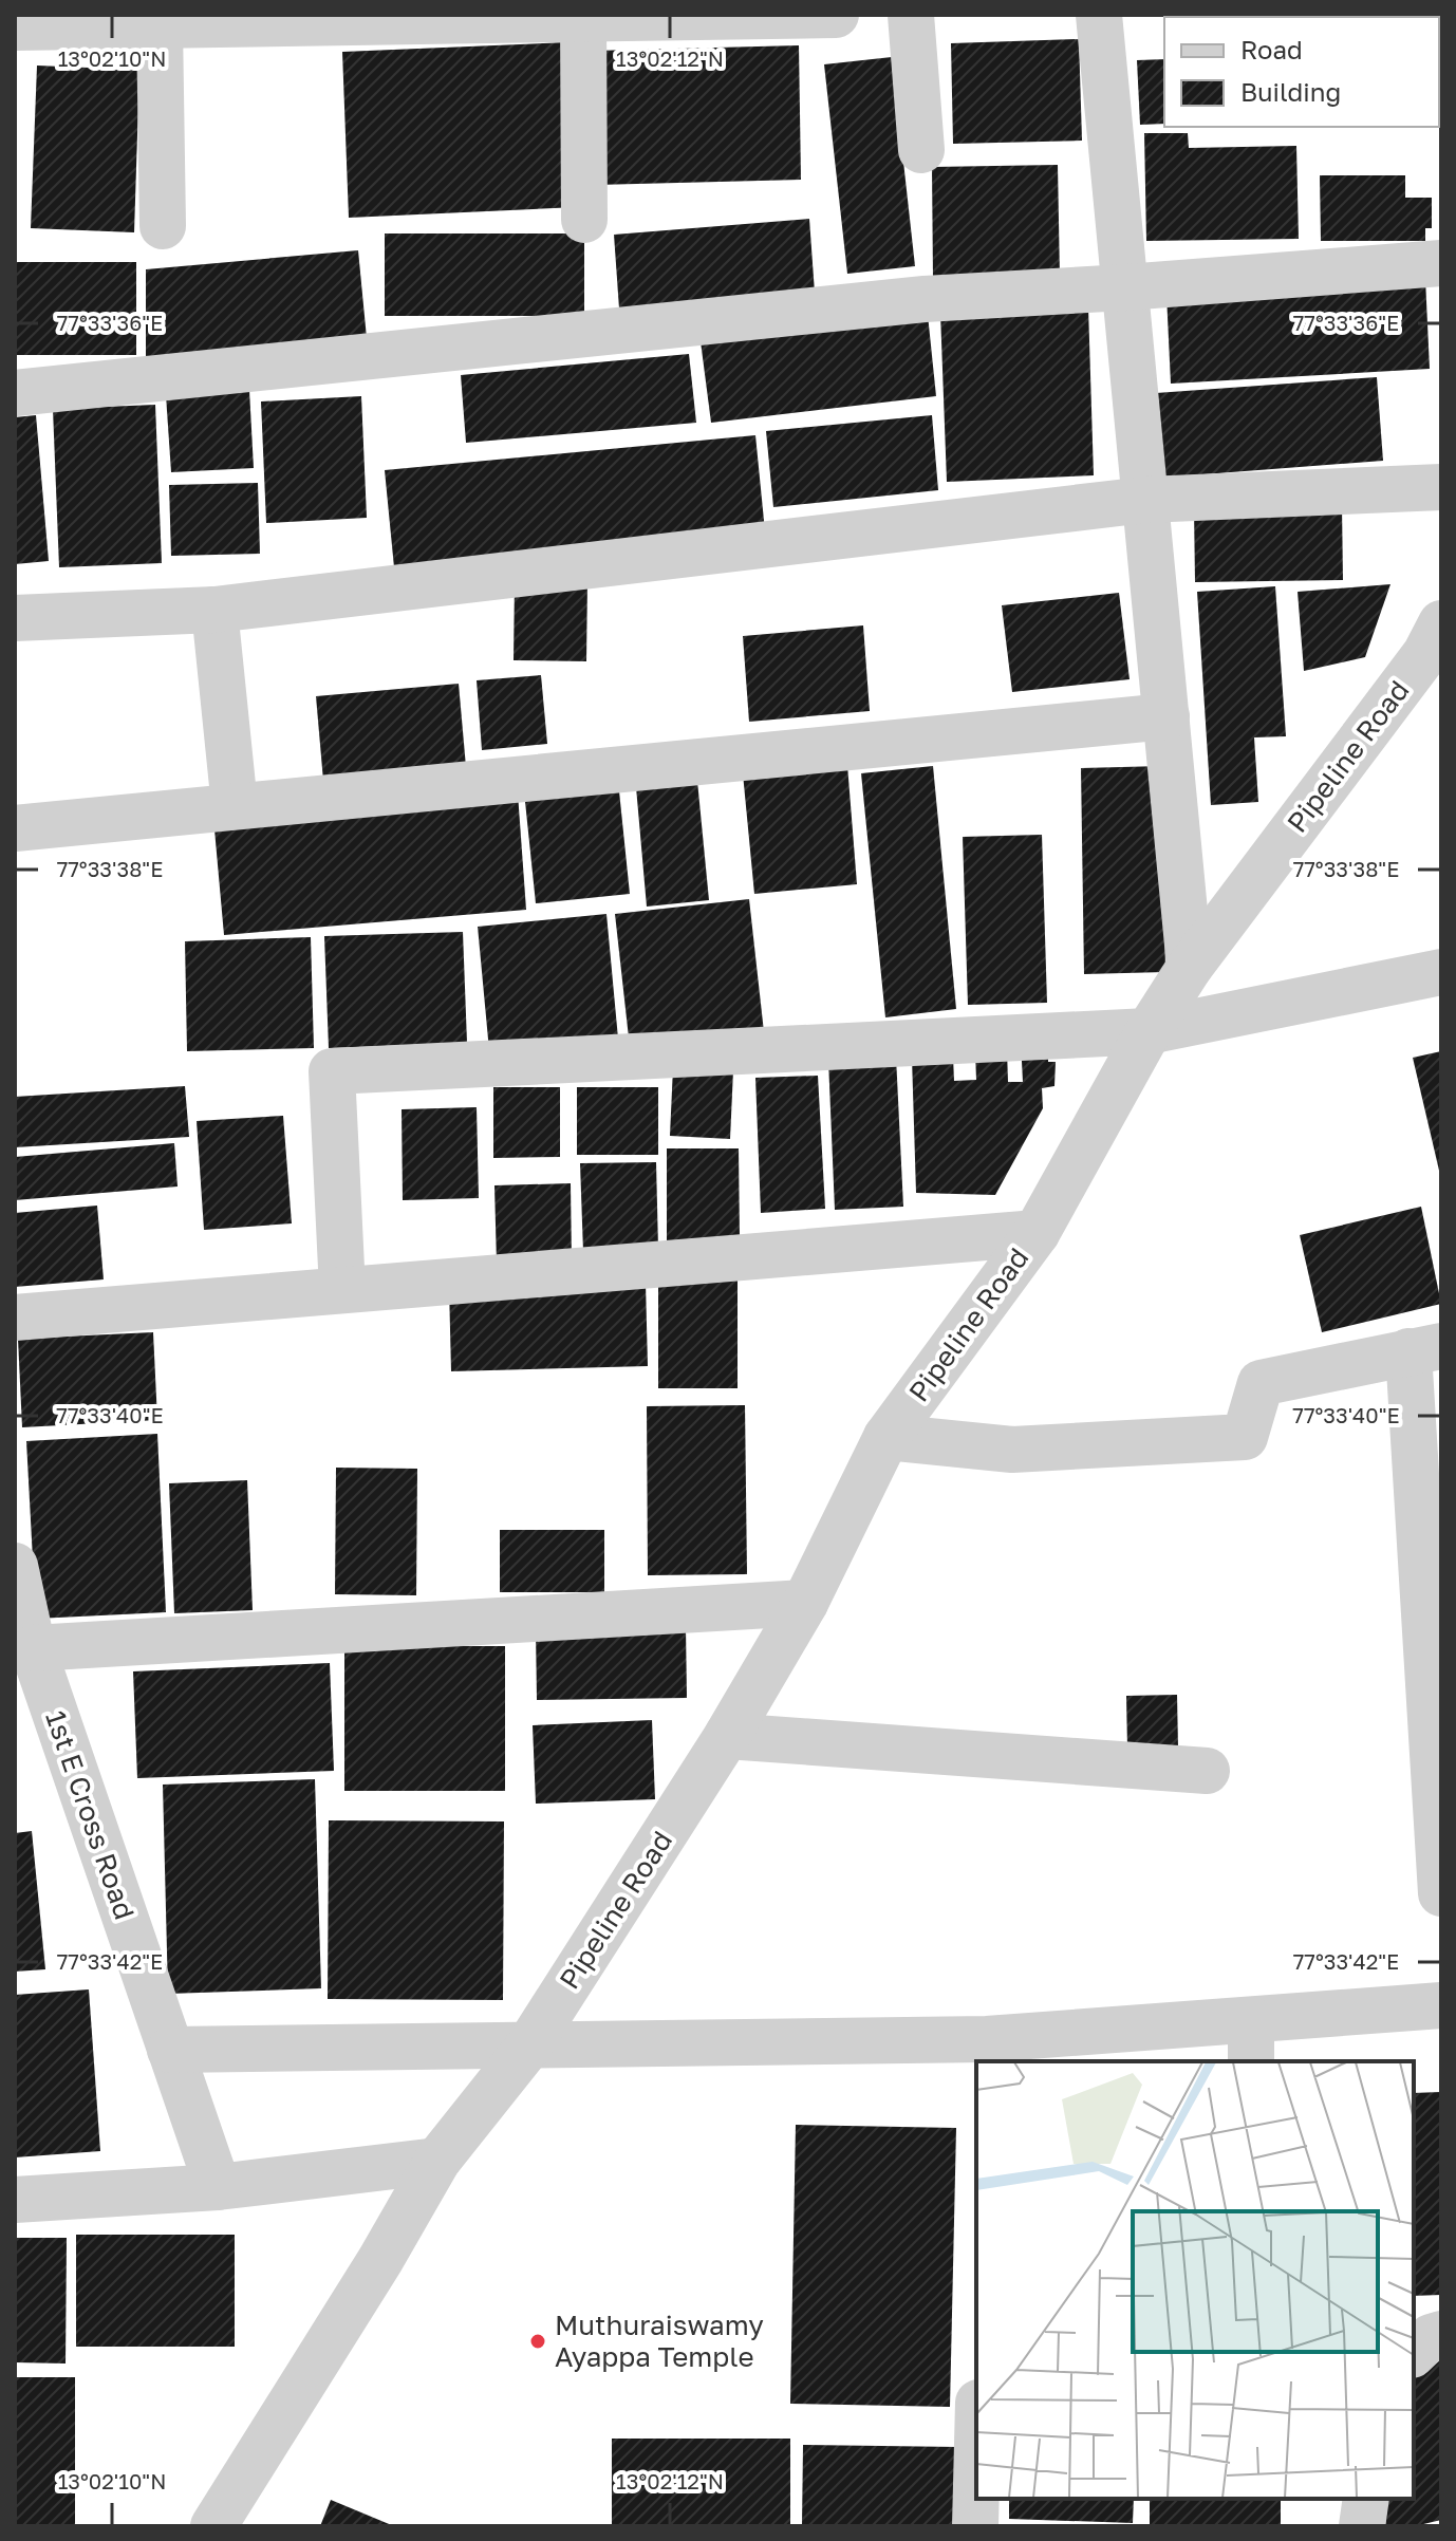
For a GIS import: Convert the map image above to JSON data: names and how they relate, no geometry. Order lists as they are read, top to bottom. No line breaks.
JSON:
{"streets":{"street":["Pipeline Road","1st E Cross Road"]},"places":["Muthuraiswamy Ayappa Temple"],"legend":["Road","Building"],"coordinates":["13°02'10\"N","13°02'12\"N","77°33'36\"E","77°33'38\"E","77°33'40\"E","77°33'42\"E"]}
